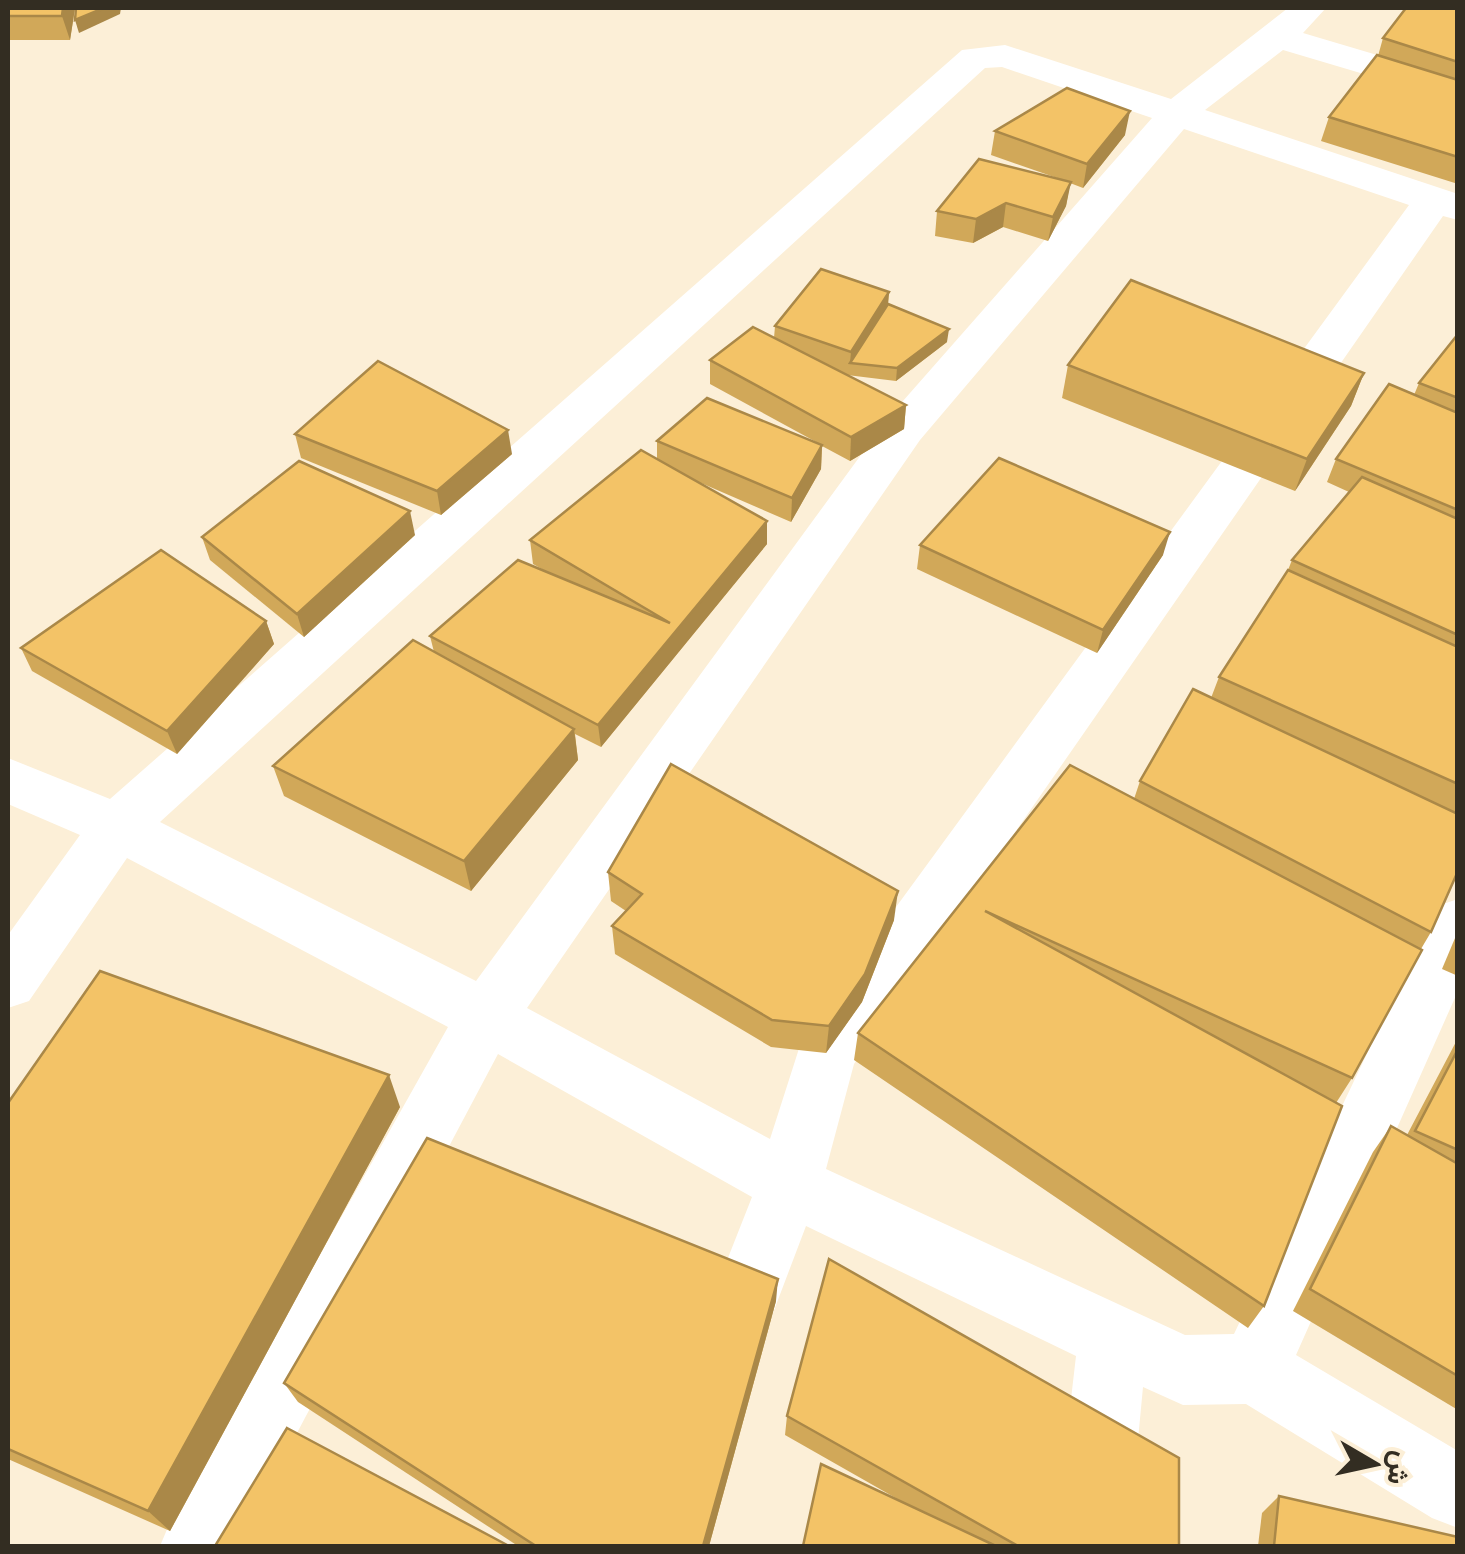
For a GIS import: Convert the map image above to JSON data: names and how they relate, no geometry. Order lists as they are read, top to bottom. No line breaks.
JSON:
{"north":"right"}
